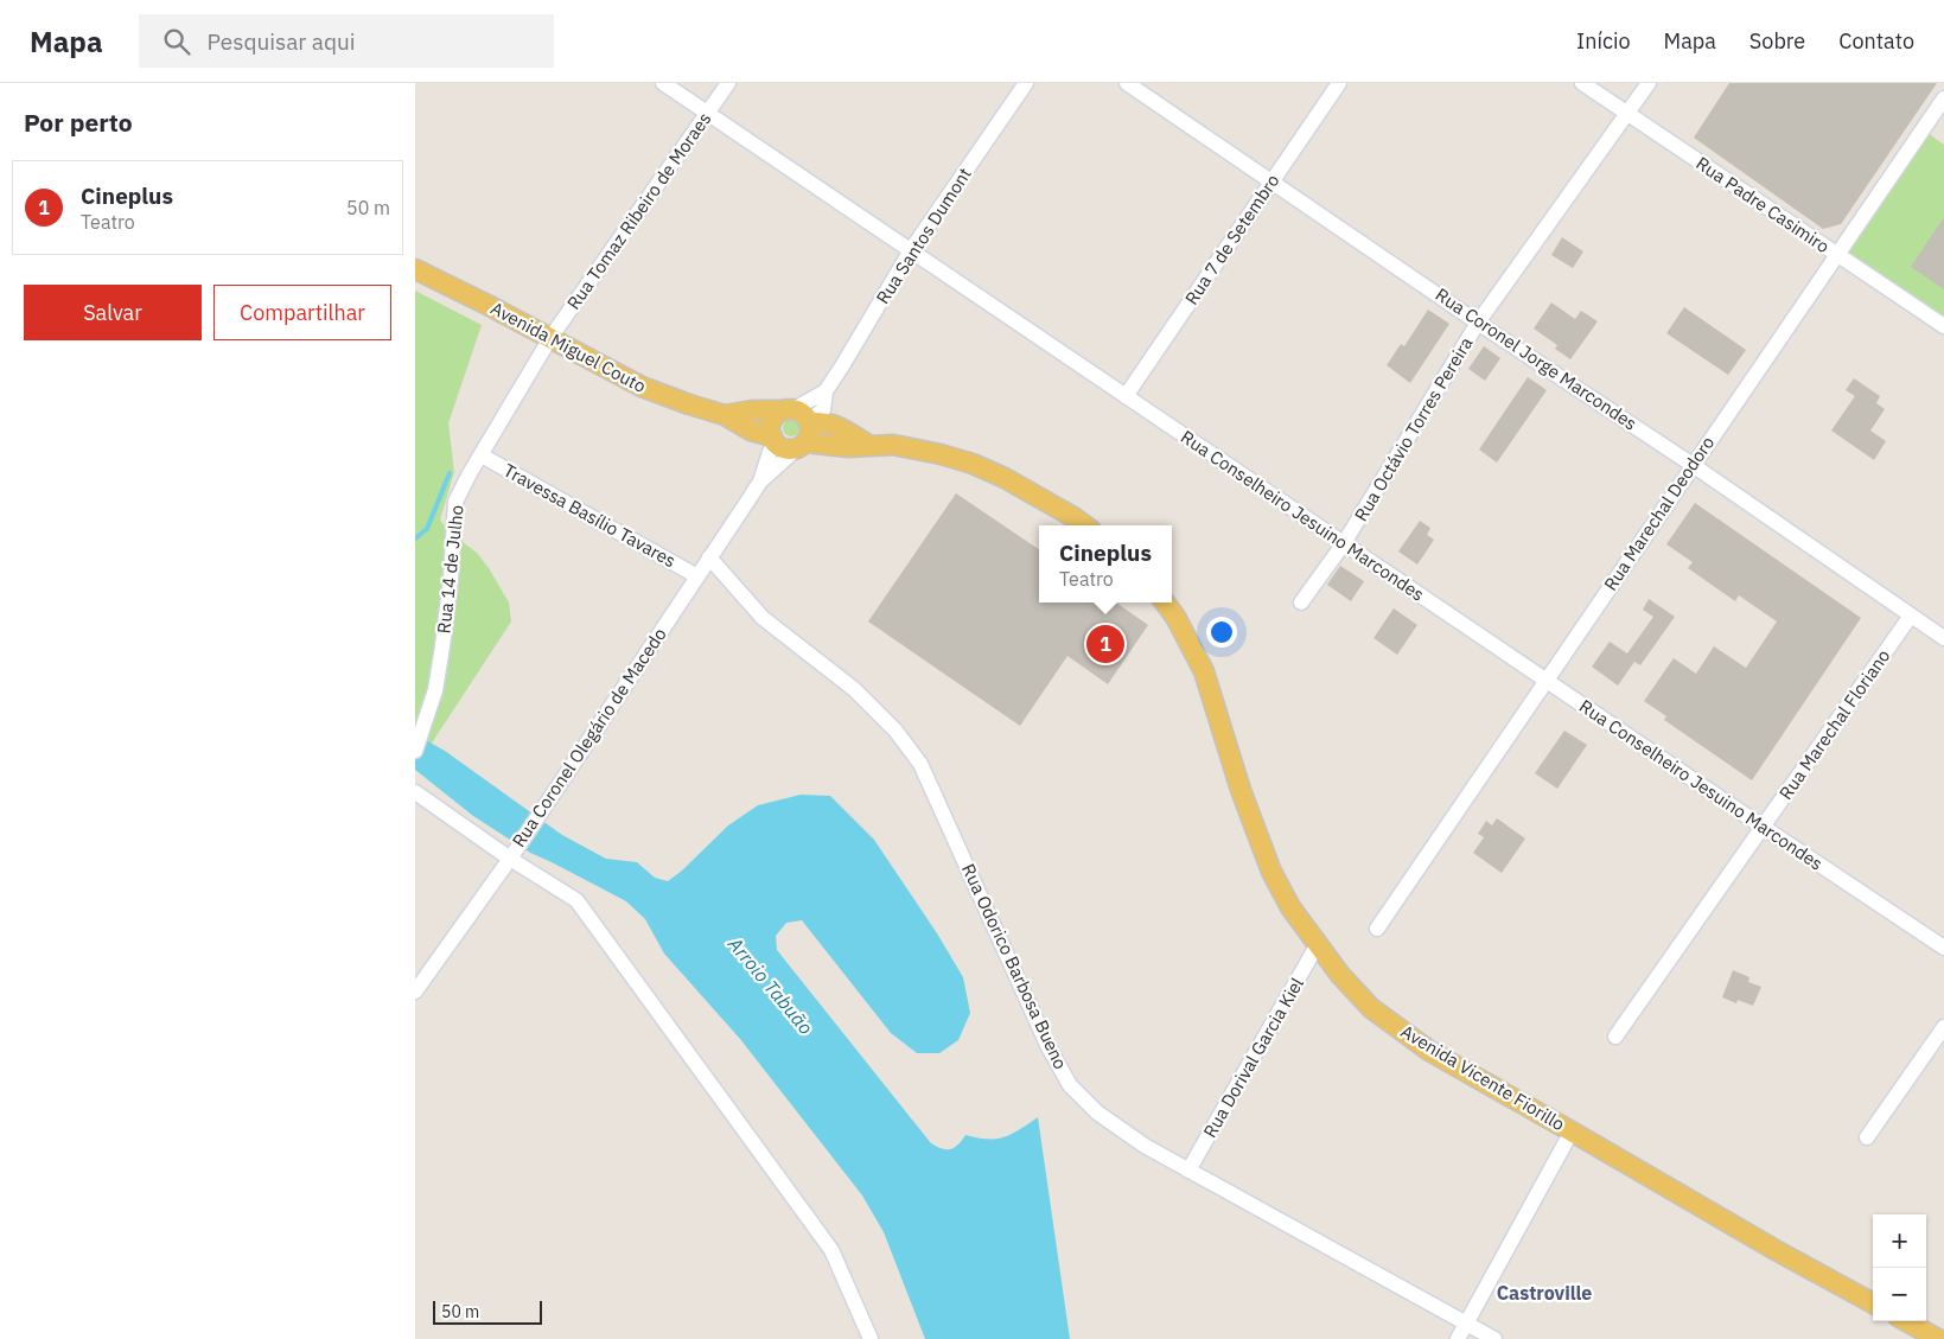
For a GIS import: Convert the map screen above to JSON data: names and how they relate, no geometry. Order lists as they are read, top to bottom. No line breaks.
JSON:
{"streets":{"main road":["Avenida Miguel Couto","Avenida Vicente Fiorillo"],"street":["Rua Padre Casimiro","Rua Tomaz Ribeiro de Moraes","Rua Santos Dumont","Rua 7 de Setembro","Rua Coronel Jorge Marcondes","Rua Octávio Torres Pereira","Rua Marechal Deodoro","Travessa Basílio Tavares","Rua Conselheiro Jesuino Marcondes","Rua 14 de Julho","Rua Marechal Floriano","Rua Coronel Olegário de Macedo","Rua Odorico Barbosa Bueno","Rua Dorival Garcia Kiel"]},"crossings":[["Rua Padre Casimiro","Rua Octávio Torres Pereira"],["Rua Padre Casimiro","Rua Marechal Deodoro"],["Rua Tomaz Ribeiro de Moraes","Avenida Miguel Couto"],["Rua Tomaz Ribeiro de Moraes","Rua Conselheiro Jesuino Marcondes"],["Rua Tomaz Ribeiro de Moraes","Rua 14 de Julho"],["Rua Santos Dumont","Rua Conselheiro Jesuino Marcondes"],["Rua 7 de Setembro","Rua Coronel Jorge Marcondes"],["Rua 7 de Setembro","Rua Conselheiro Jesuino Marcondes"],["Avenida Miguel Couto","Rua 14 de Julho"],["Rua Coronel Jorge Marcondes","Rua Octávio Torres Pereira"],["Rua Coronel Jorge Marcondes","Rua Marechal Deodoro"],["Rua Coronel Jorge Marcondes","Rua Marechal Floriano"],["Rua Octávio Torres Pereira","Rua Conselheiro Jesuino Marcondes"],["Rua Marechal Deodoro","Rua Conselheiro Jesuino Marcondes"],["Travessa Basílio Tavares","Rua 14 de Julho"],["Travessa Basílio Tavares","Rua Coronel Olegário de Macedo"],["Rua Conselheiro Jesuino Marcondes","Rua Marechal Floriano"],["Rua Coronel Olegário de Macedo","Rua Odorico Barbosa Bueno"],["Rua Odorico Barbosa Bueno","Rua Dorival Garcia Kiel"],["Rua Dorival Garcia Kiel","Avenida Vicente Fiorillo"]],"districts":["Castroville"],"water":["Arroio Tabuão"],"scale_bar":"50 m","page":{"header":"Mapa","search":"Pesquisar aqui","nav":["Início","Mapa","Sobre","Contato"],"heading":"Por perto","list":[{"mark":"1","name":"Cineplus","note":"Teatro","value":"50 m"}],"buttons":["Salvar","Compartilhar"],"popup":["Cineplus","Teatro"],"pins":"1","map_buttons":["+","−"],"scale":"50 m"}}
